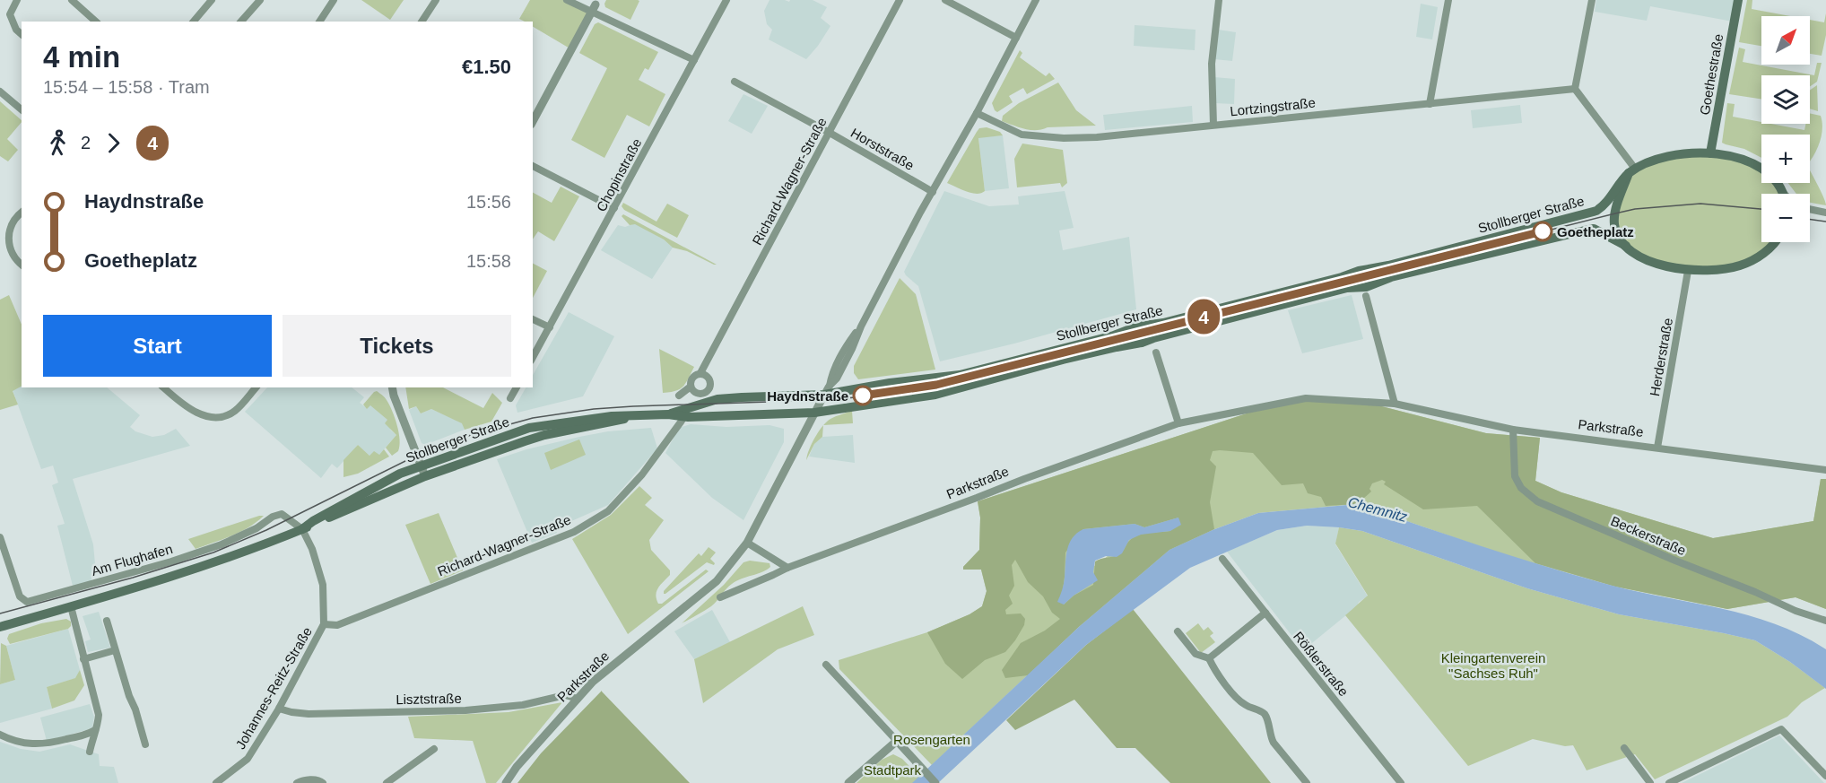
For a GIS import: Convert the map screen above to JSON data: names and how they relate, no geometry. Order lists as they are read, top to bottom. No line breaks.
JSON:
{"streets":{"main road":["Goethestraße","Stollberger Straße"],"street":["Lortzingstraße","Horststraße","Chopinstraße","Richard-Wagner-Straße","Herderstraße","Parkstraße","Beckerstraße","Am Flughafen","Rößlerstraße","Johannes-Reitz-Straße","Lisztstraße"]},"crossings":[["Horststraße","Richard-Wagner-Straße"],["Richard-Wagner-Straße","Stollberger Straße"],["Richard-Wagner-Straße","Johannes-Reitz-Straße"],["Stollberger Straße","Am Flughafen"],["Stollberger Straße","Johannes-Reitz-Straße"],["Herderstraße","Parkstraße"],["Parkstraße","Beckerstraße"],["Parkstraße","Lisztstraße"],["Am Flughafen","Johannes-Reitz-Straße"],["Johannes-Reitz-Straße","Lisztstraße"]],"water":["Chemnitz"],"parks":["Kleingartenverein \"Sachses Ruh\"","Rosengarten","Stadtpark"],"places":["Goetheplatz","Haydnstraße"],"lines":["tram line 4"],"north":"top right","page":{"on_map":"4","map_buttons":["+","−"],"heading":["4 min","15:54 – 15:58 · Tram","€1.50"],"legs":["2","4"],"list":[{"name":"Haydnstraße","value":"15:56"},{"name":"Goetheplatz","value":"15:58"}],"buttons":["Start","Tickets"]}}
